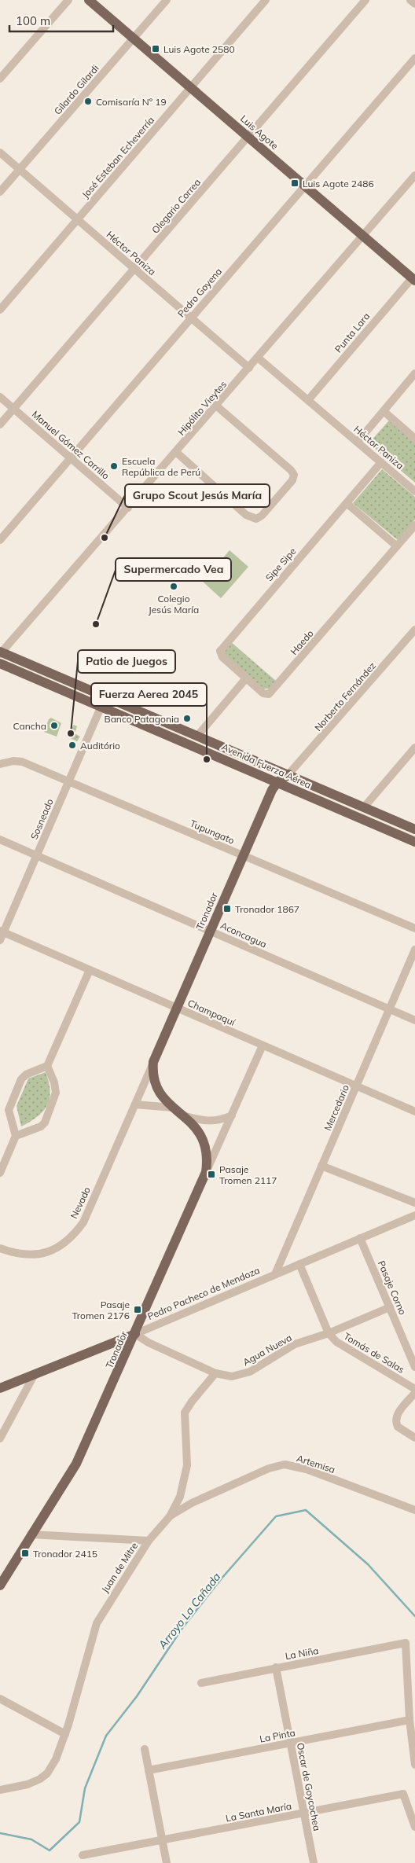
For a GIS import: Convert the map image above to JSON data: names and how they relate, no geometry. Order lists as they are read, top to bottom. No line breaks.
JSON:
{"streets":{"main road":["Luis Agote","Avenida Fuerza Aérea","Tronador","Pedro Pacheco de Mendoza"],"street":["Gilardo Gilardi","José Esteban Echeverría","Olegario Correa","Héctor Paniza","Pedro Goyena","Punta Lara","Hipólito Vieytes","Manuel Gómez Carrillo","Sipe Sipe","Haedo","Norberto Fernández","Sosneado","Tupungato","Aconcagua","Champaquí","Mercedario","Nevado","Pasaje Corno","Agua Nueva","Tomás de Salas","Artemisa","Juan de Mitre","La Niña","La Pinta","Oscar de Goycochea","La Santa María"]},"crossings":[["Gilardo Gilardi","Luis Agote"],["Gilardo Gilardi","Héctor Paniza"],["Luis Agote","José Esteban Echeverría"],["Luis Agote","Olegario Correa"],["Luis Agote","Pedro Goyena"],["Luis Agote","Punta Lara"],["Luis Agote","Hipólito Vieytes"],["José Esteban Echeverría","Héctor Paniza"],["Olegario Correa","Héctor Paniza"],["Olegario Correa","Manuel Gómez Carrillo"],["Héctor Paniza","Pedro Goyena"],["Héctor Paniza","Punta Lara"],["Héctor Paniza","Hipólito Vieytes"],["Héctor Paniza","Sipe Sipe"],["Pedro Goyena","Manuel Gómez Carrillo"],["Hipólito Vieytes","Manuel Gómez Carrillo"],["Hipólito Vieytes","Avenida Fuerza Aérea"],["Sipe Sipe","Haedo"],["Norberto Fernández","Avenida Fuerza Aérea"],["Norberto Fernández","Tronador"],["Avenida Fuerza Aérea","Sosneado"],["Avenida Fuerza Aérea","Tronador"],["Sosneado","Tupungato"],["Sosneado","Aconcagua"],["Sosneado","Champaquí"],["Tupungato","Tronador"],["Tronador","Aconcagua"],["Tronador","Champaquí"],["Tronador","Nevado"],["Tronador","Pedro Pacheco de Mendoza"],["Tronador","Agua Nueva"],["Aconcagua","Mercedario"],["Champaquí","Mercedario"],["Mercedario","Pedro Pacheco de Mendoza"],["Pasaje Corno","Pedro Pacheco de Mendoza"],["Pasaje Corno","Agua Nueva"],["Pedro Pacheco de Mendoza","Agua Nueva"],["Pedro Pacheco de Mendoza","Tomás de Salas"],["Agua Nueva","Tomás de Salas"],["Agua Nueva","Juan de Mitre"],["Artemisa","Juan de Mitre"],["La Niña","La Pinta"],["La Niña","Oscar de Goycochea"],["La Pinta","Oscar de Goycochea"],["Oscar de Goycochea","La Santa María"]],"water":["Arroyo La Cañada"],"places":{"transit":["Luis Agote 2580","Luis Agote 2486","Tronador 1867","Pasaje Tromen 2117","Pasaje Tromen 2176","Tronador 2415"],"other":["Comisaría N° 19","Escuela República de Perú","Grupo Scout Jesús María","Colegio Jesús María","Supermercado Vea","Banco Patagonia","Cancha","Patio de Juegos","Auditório","Fuerza Aerea 2045"]},"scale_bar":"100 m"}
